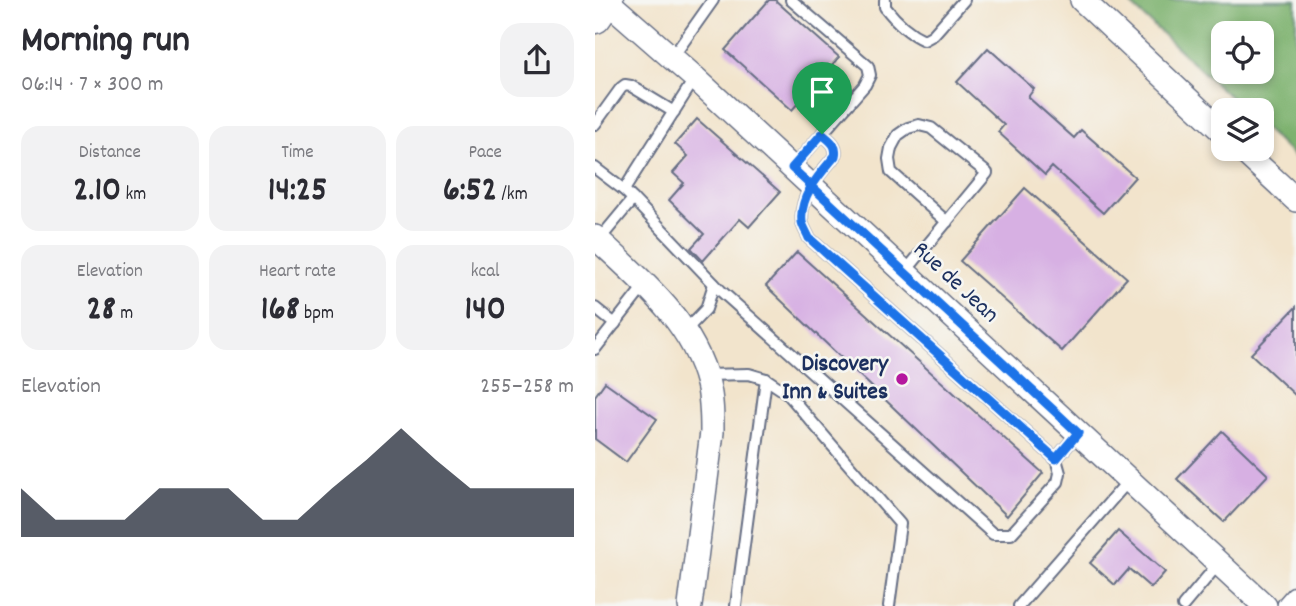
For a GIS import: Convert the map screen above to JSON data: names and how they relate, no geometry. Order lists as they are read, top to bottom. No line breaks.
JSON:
{"streets":{"street":["Rue de Jean"]},"places":["Discovery Inn & Suites"],"page":{"heading":["Morning run","06:14 · 7 × 300 m"],"stats":[["Distance","2.10 km"],["Time","14:25"],["Pace","6:52 /km"],["Elevation","28 m"],["Heart rate","168 bpm"],["kcal","140"]],"chart":["Elevation","255–258 m"]}}
